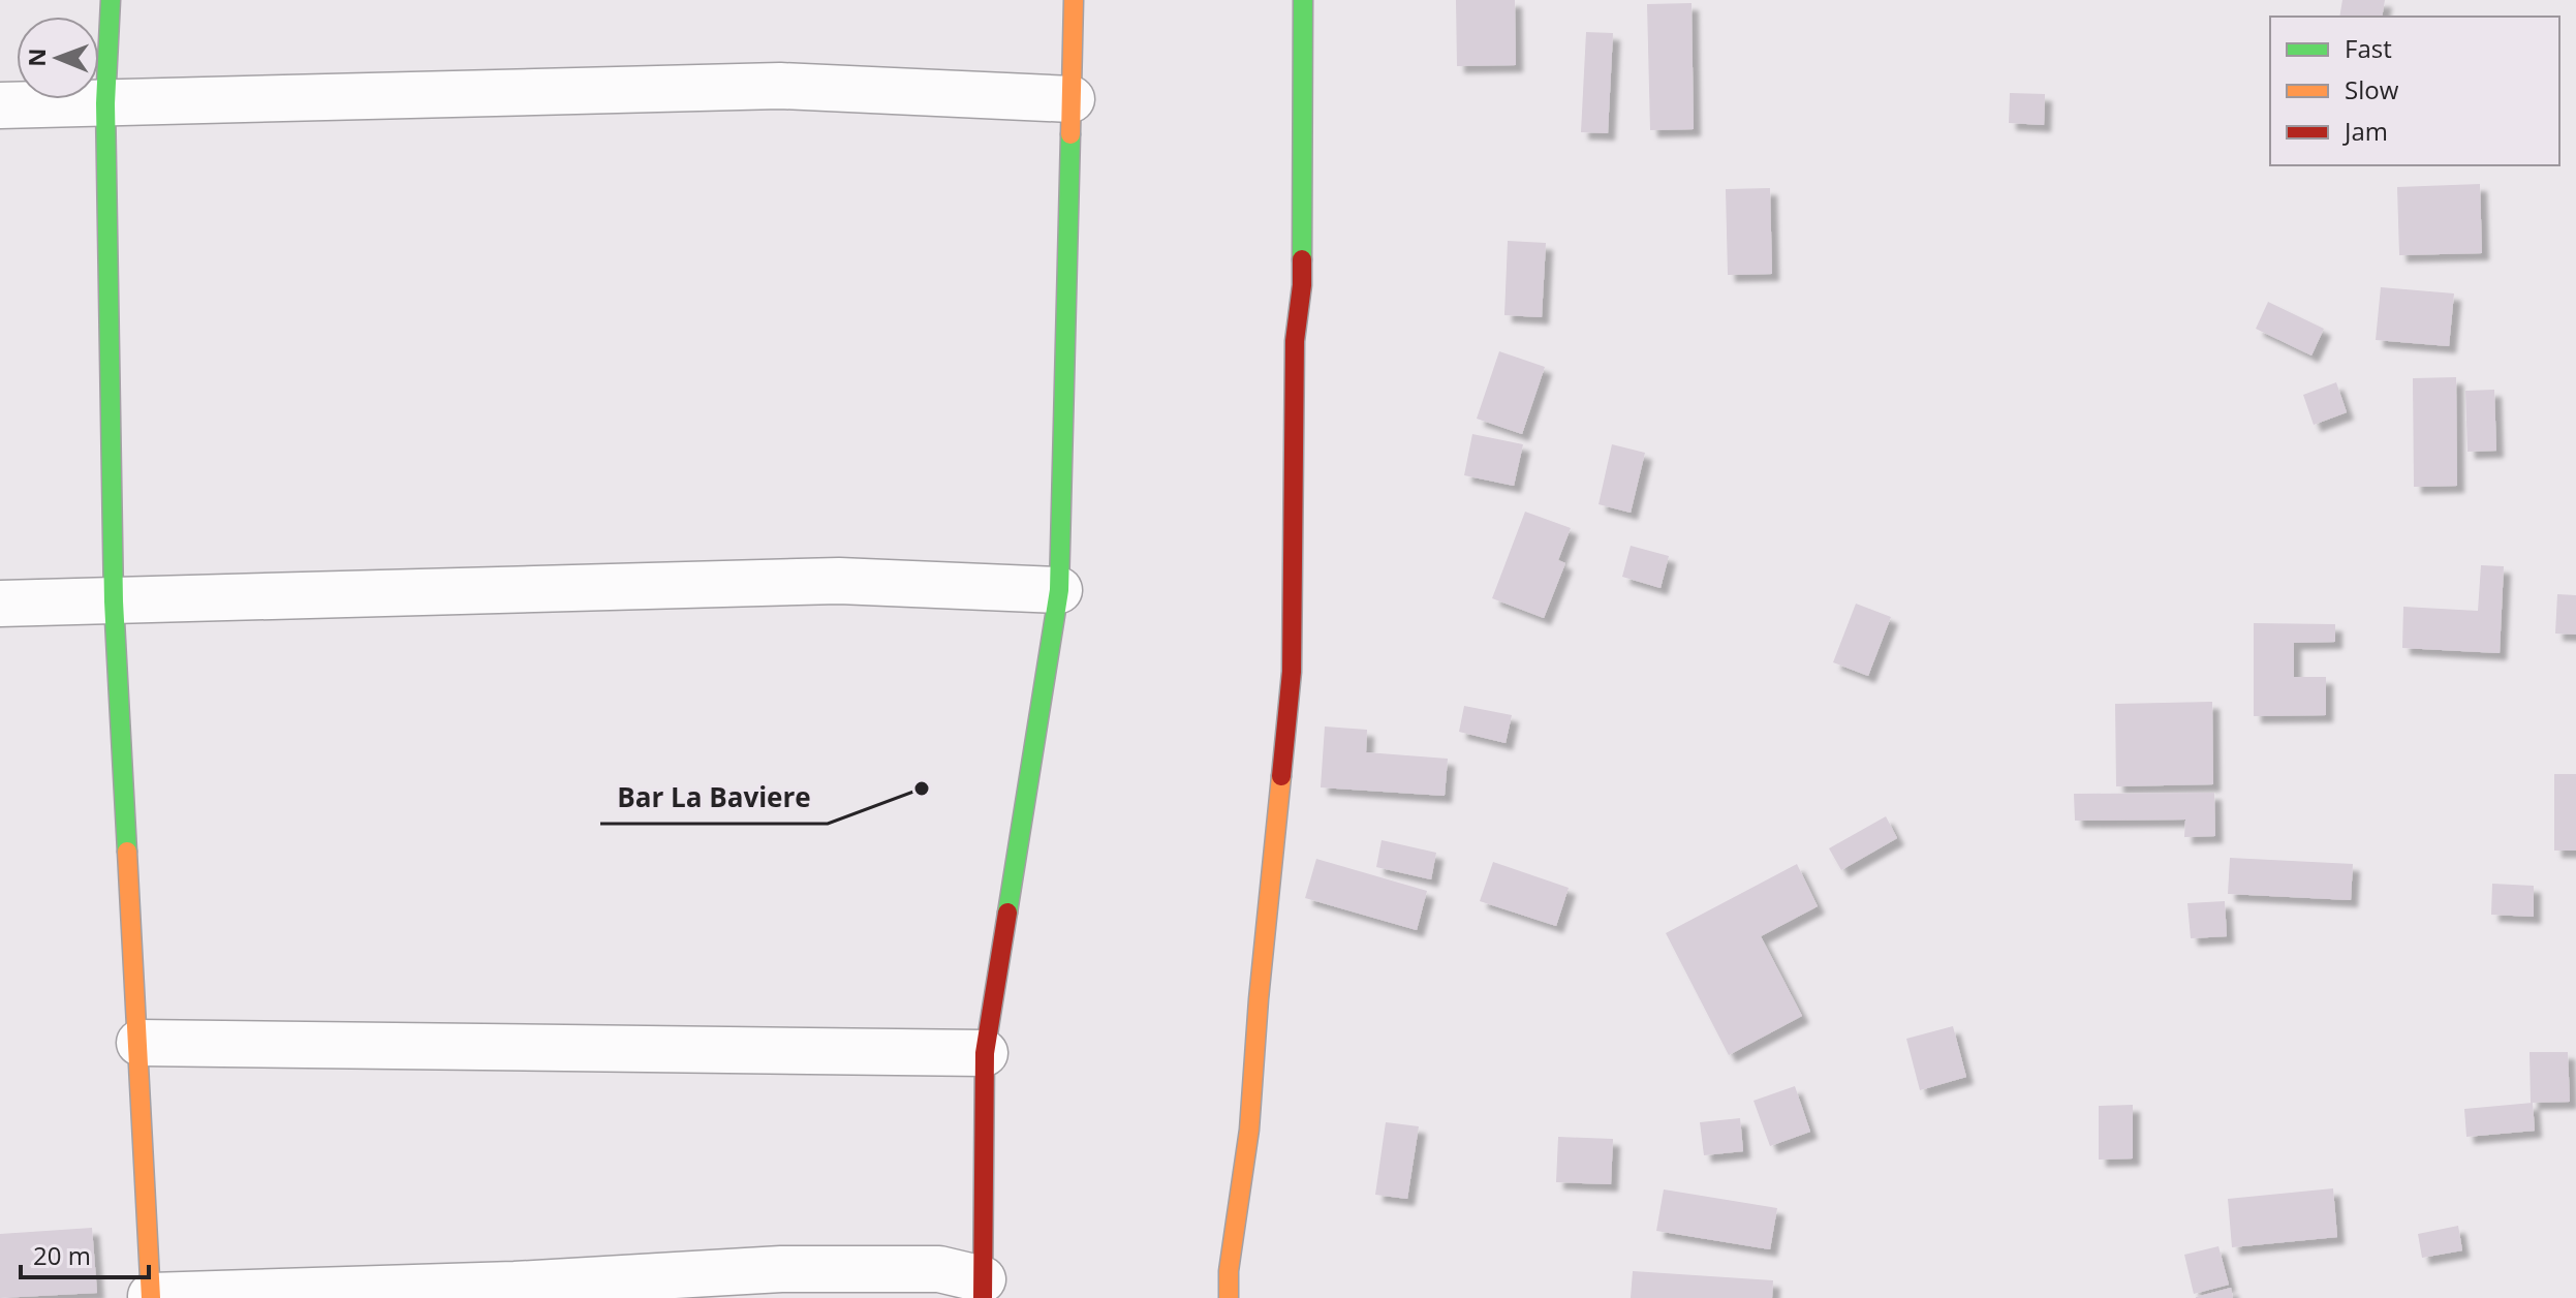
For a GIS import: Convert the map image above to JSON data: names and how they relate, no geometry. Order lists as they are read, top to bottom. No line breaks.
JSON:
{"places":["Bar La Baviere"],"legend":["Fast","Slow","Jam"],"scale_bar":"20 m","north":"left"}
